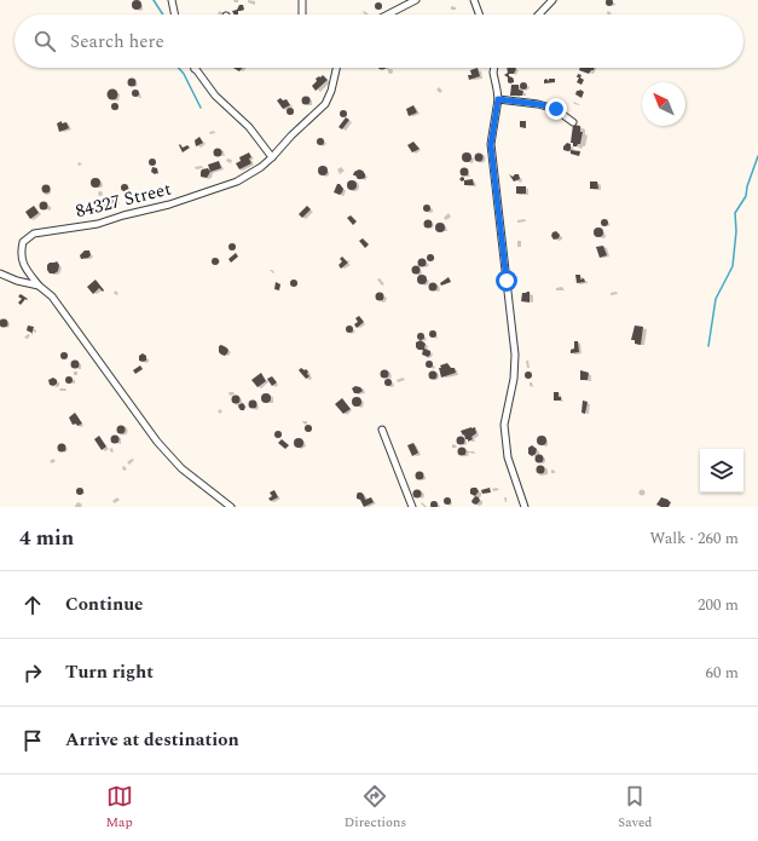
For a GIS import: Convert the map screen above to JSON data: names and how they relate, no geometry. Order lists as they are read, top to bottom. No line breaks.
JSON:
{"streets":{"street":["84327 Street"]},"north":"top left","page":{"search":"Search here","heading":["4 min","Walk · 260 m"],"list":[["Continue","200 m"],["Turn right","60 m"],"Arrive at destination"],"nav":["Map","Directions","Saved"]}}
